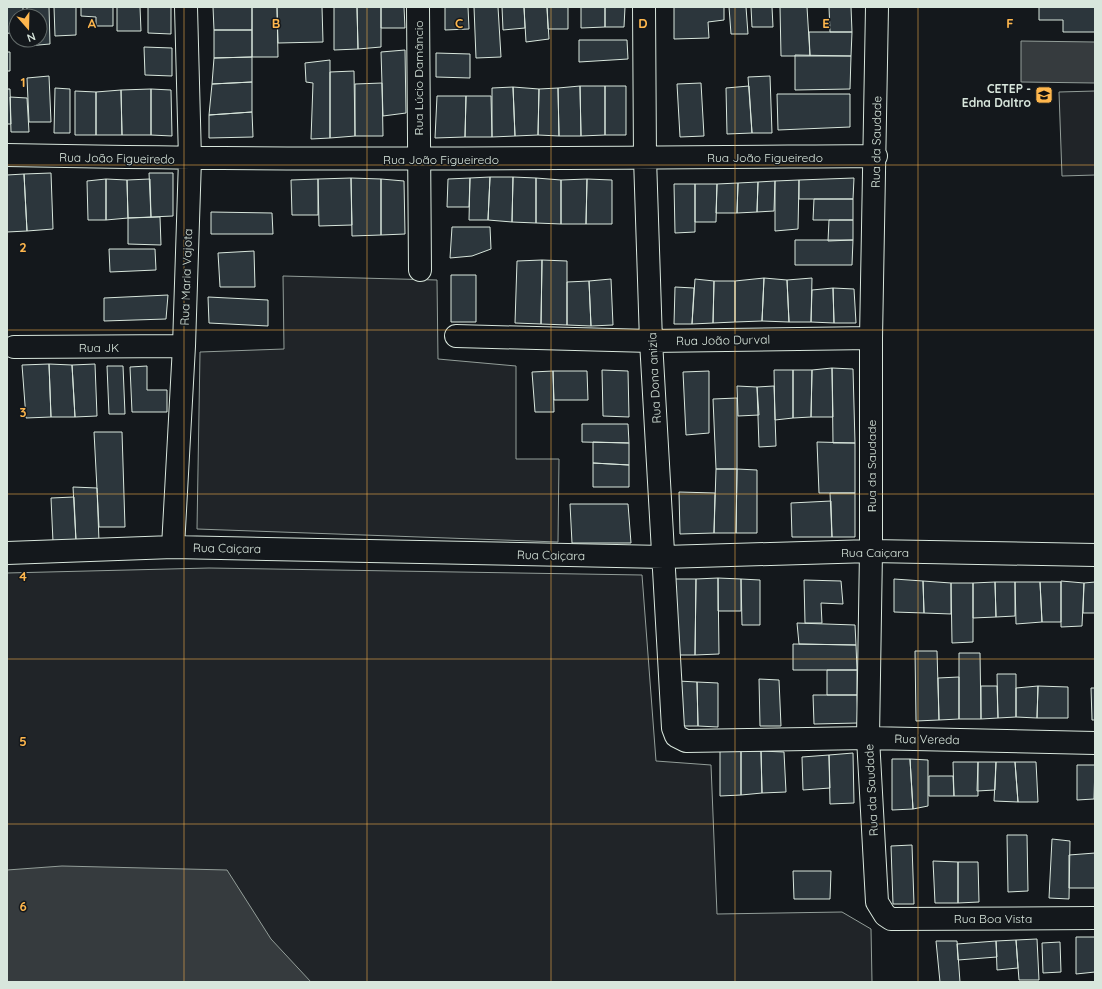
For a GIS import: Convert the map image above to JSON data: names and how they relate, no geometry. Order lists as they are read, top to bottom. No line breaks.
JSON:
{"streets":{"street":["Rua Lúcio Damâncio","Rua da Saudade","Rua João Figueiredo","Rua Maria Vajota","Rua João Durval","Rua JK","Rua Dona anizia","Rua Caiçara","Rua Vereda","Rua Boa Vista"]},"crossings":[["Rua Lúcio Damâncio","Rua João Figueiredo"],["Rua da Saudade","Rua João Figueiredo"],["Rua da Saudade","Rua João Durval"],["Rua da Saudade","Rua Caiçara"],["Rua da Saudade","Rua Vereda"],["Rua da Saudade","Rua Boa Vista"],["Rua João Figueiredo","Rua Maria Vajota"],["Rua João Figueiredo","Rua Dona anizia"],["Rua Maria Vajota","Rua JK"],["Rua Maria Vajota","Rua Caiçara"],["Rua João Durval","Rua Dona anizia"],["Rua Dona anizia","Rua Caiçara"],["Rua Dona anizia","Rua Vereda"]],"places":{"school or university":["CETEP - Edna DaItro"]},"north":"bottom","grid":{"columns":["A","B","C","D","E","F"],"rows":["1","2","3","4","5","6"]}}
